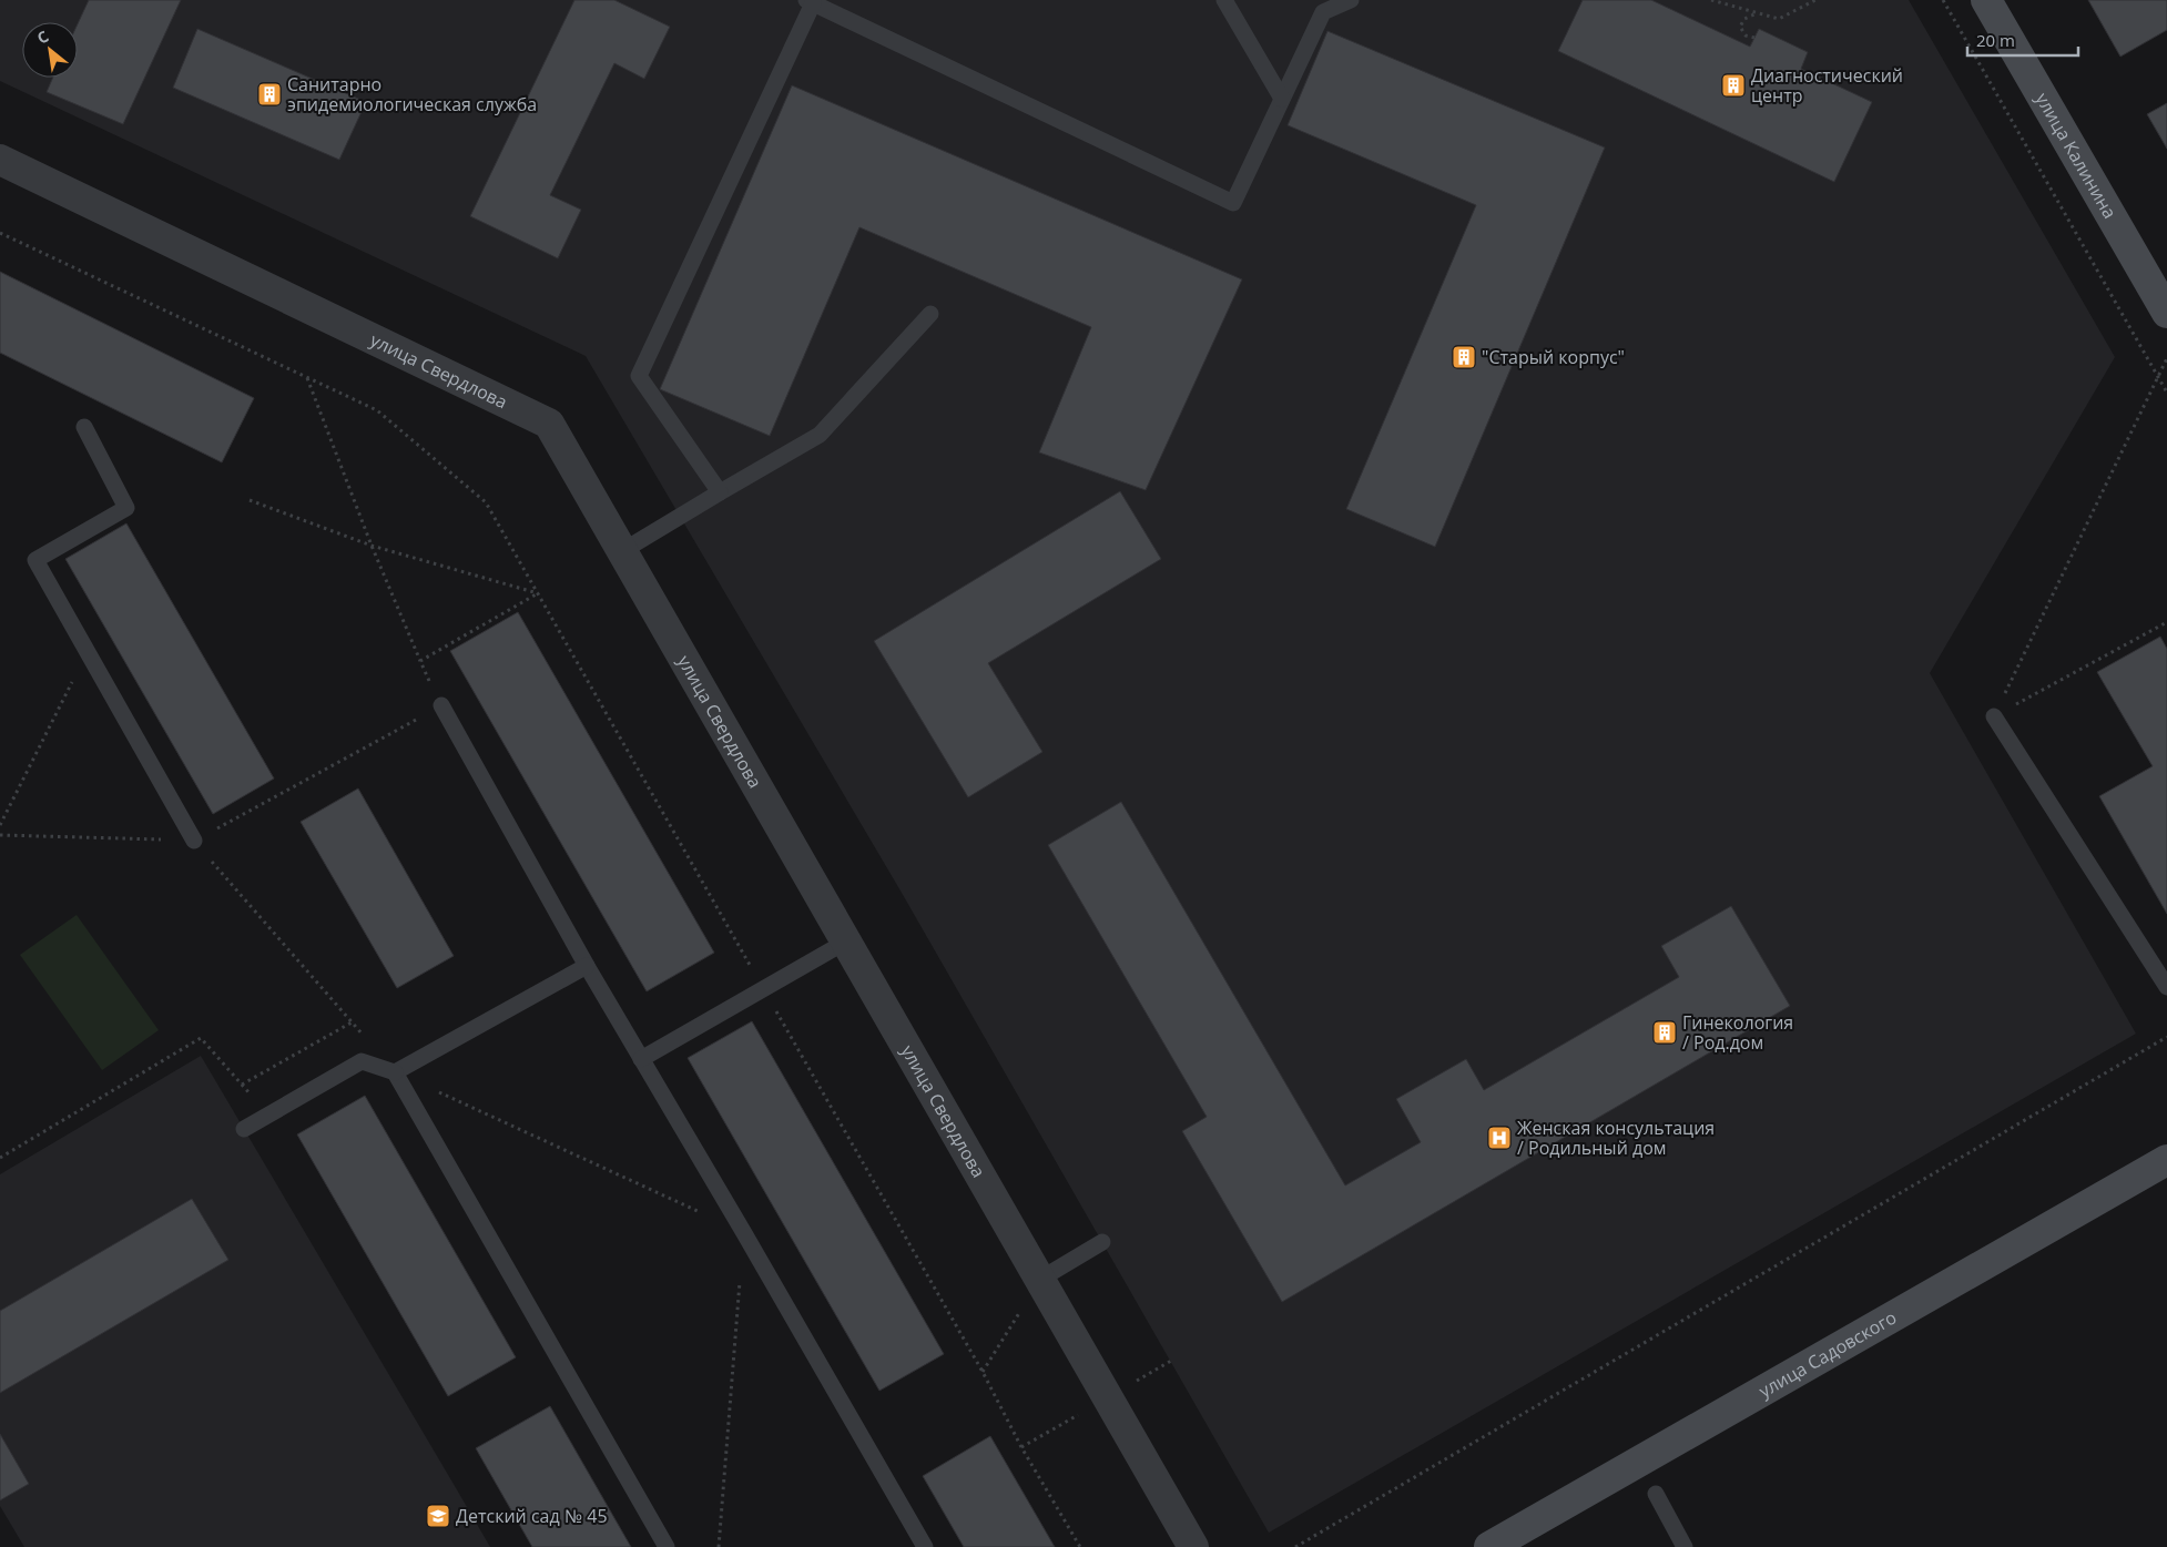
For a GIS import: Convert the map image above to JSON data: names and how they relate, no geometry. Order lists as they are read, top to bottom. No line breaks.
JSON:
{"streets":{"street":["улица Калинина","улица Свердлова","улица Садовского"]},"places":{"building":["Диагностический центр","Санитарно эпидемиологическая служба","\"Старый корпус\"","Гинекология / Род.дом"],"hospital":["Женская консультация / Родильный дом"],"school or university":["Детский сад № 45"]},"scale_bar":"20 m","north":"top left"}
